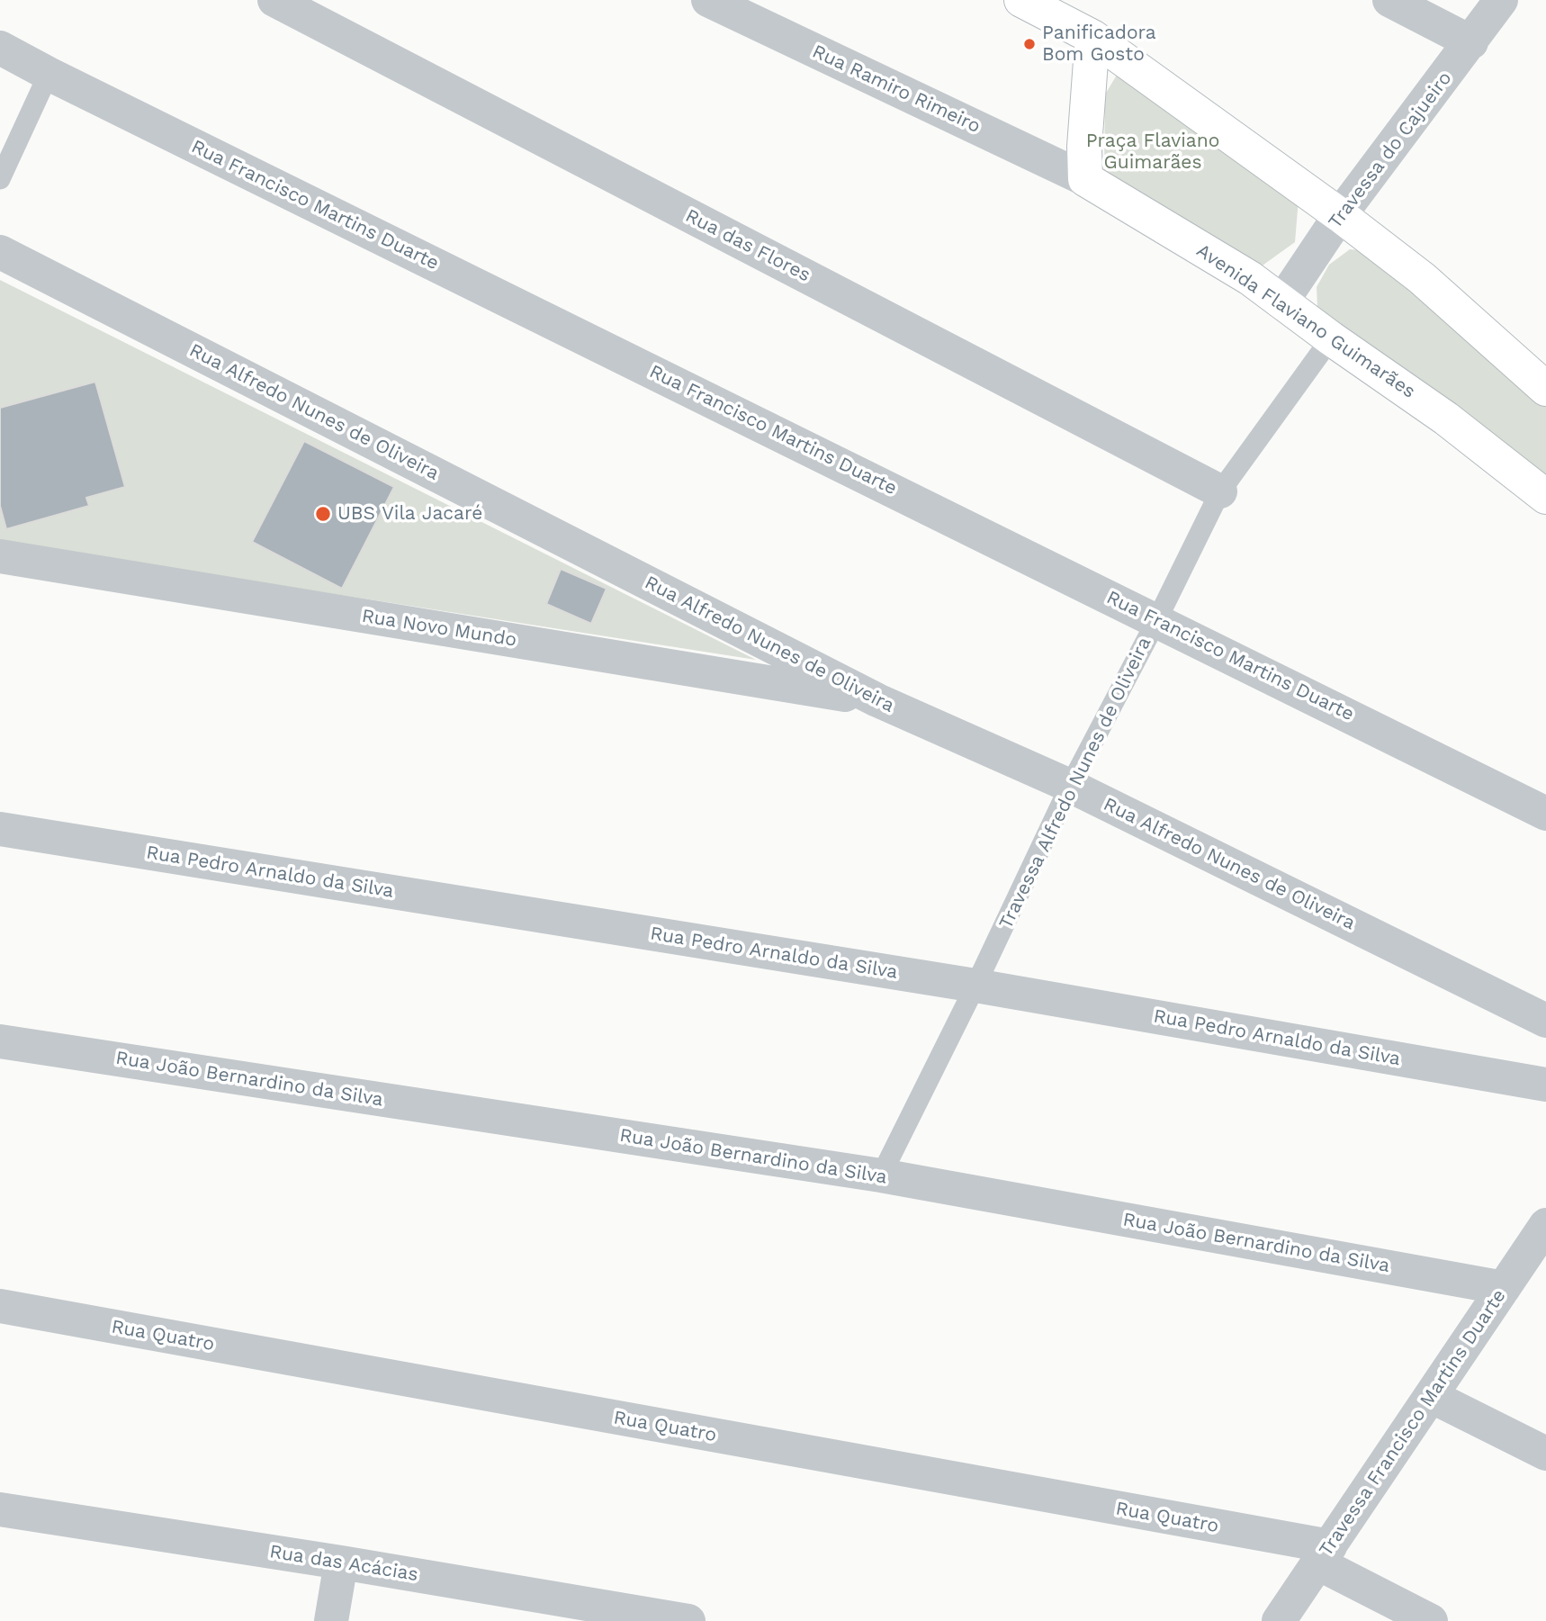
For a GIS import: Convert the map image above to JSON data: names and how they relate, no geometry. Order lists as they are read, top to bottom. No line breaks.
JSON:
{"streets":{"main road":["Avenida Flaviano Guimarães"],"street":["Rua Ramiro Rimeiro","Travessa do Cajueiro","Rua Francisco Martins Duarte","Rua das Flores","Rua Alfredo Nunes de Oliveira","Rua Novo Mundo","Rua Pedro Arnaldo da Silva","Rua João Bernardino da Silva","Rua Quatro","Travessa Francisco Martins Duarte","Rua das Acácias"],"lane":["Travessa Alfredo Nunes de Oliveira"]},"crossings":[["Rua Ramiro Rimeiro","Avenida Flaviano Guimarães"],["Travessa do Cajueiro","Avenida Flaviano Guimarães"],["Rua Francisco Martins Duarte","Travessa Alfredo Nunes de Oliveira"],["Rua das Flores","Travessa Alfredo Nunes de Oliveira"],["Avenida Flaviano Guimarães","Travessa Alfredo Nunes de Oliveira"],["Rua Alfredo Nunes de Oliveira","Rua Novo Mundo"],["Rua Alfredo Nunes de Oliveira","Travessa Alfredo Nunes de Oliveira"],["Travessa Alfredo Nunes de Oliveira","Rua Pedro Arnaldo da Silva"],["Travessa Alfredo Nunes de Oliveira","Rua João Bernardino da Silva"],["Rua João Bernardino da Silva","Travessa Francisco Martins Duarte"],["Rua Quatro","Travessa Francisco Martins Duarte"]],"parks":["Praça Flaviano Guimarães"],"places":["Panificadora Bom Gosto","UBS Vila Jacaré"]}
